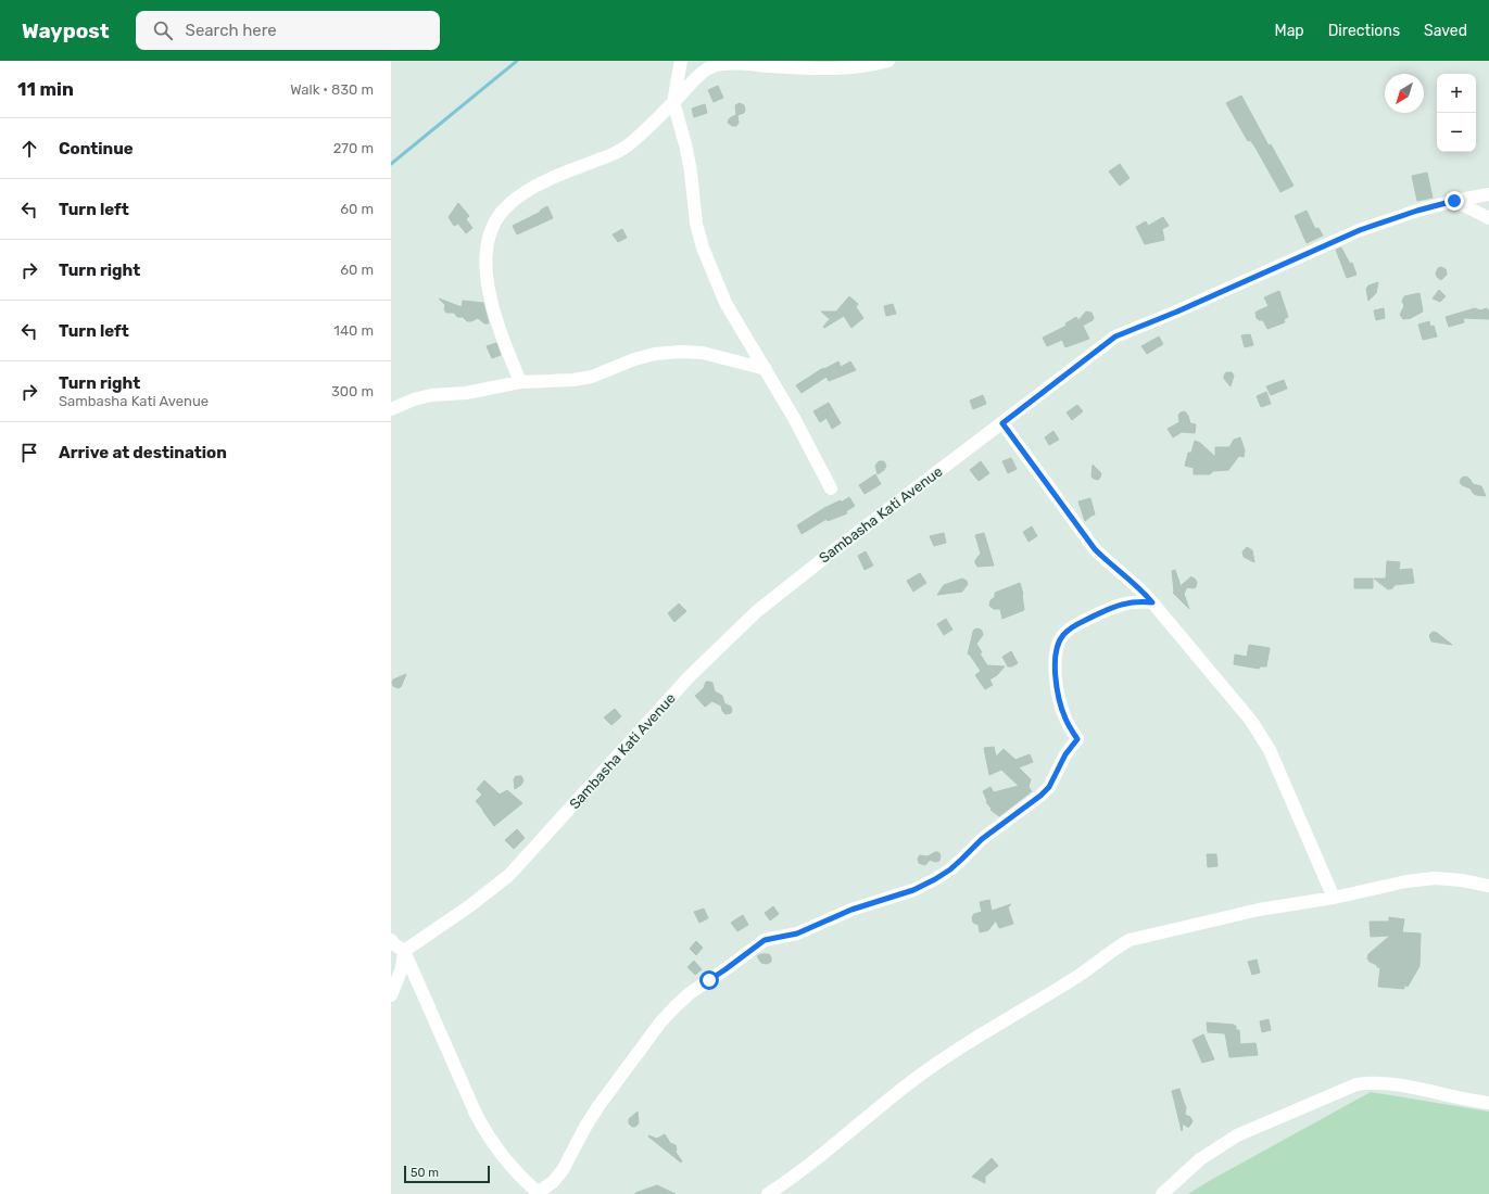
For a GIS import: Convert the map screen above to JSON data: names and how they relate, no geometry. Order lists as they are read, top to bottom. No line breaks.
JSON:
{"streets":{"street":["Sambasha Kati Avenue"]},"scale_bar":"50 m","north":"bottom left","page":{"header":"Waypost","search":"Search here","nav":["Map","Directions","Saved"],"heading":["11 min","Walk · 830 m"],"map_buttons":["+","−"],"list":[["Continue","270 m"],["Turn left","60 m"],["Turn right","60 m"],["Turn left","140 m"],["Turn right","Sambasha Kati Avenue","300 m"],"Arrive at destination"],"scale":"50 m"}}
